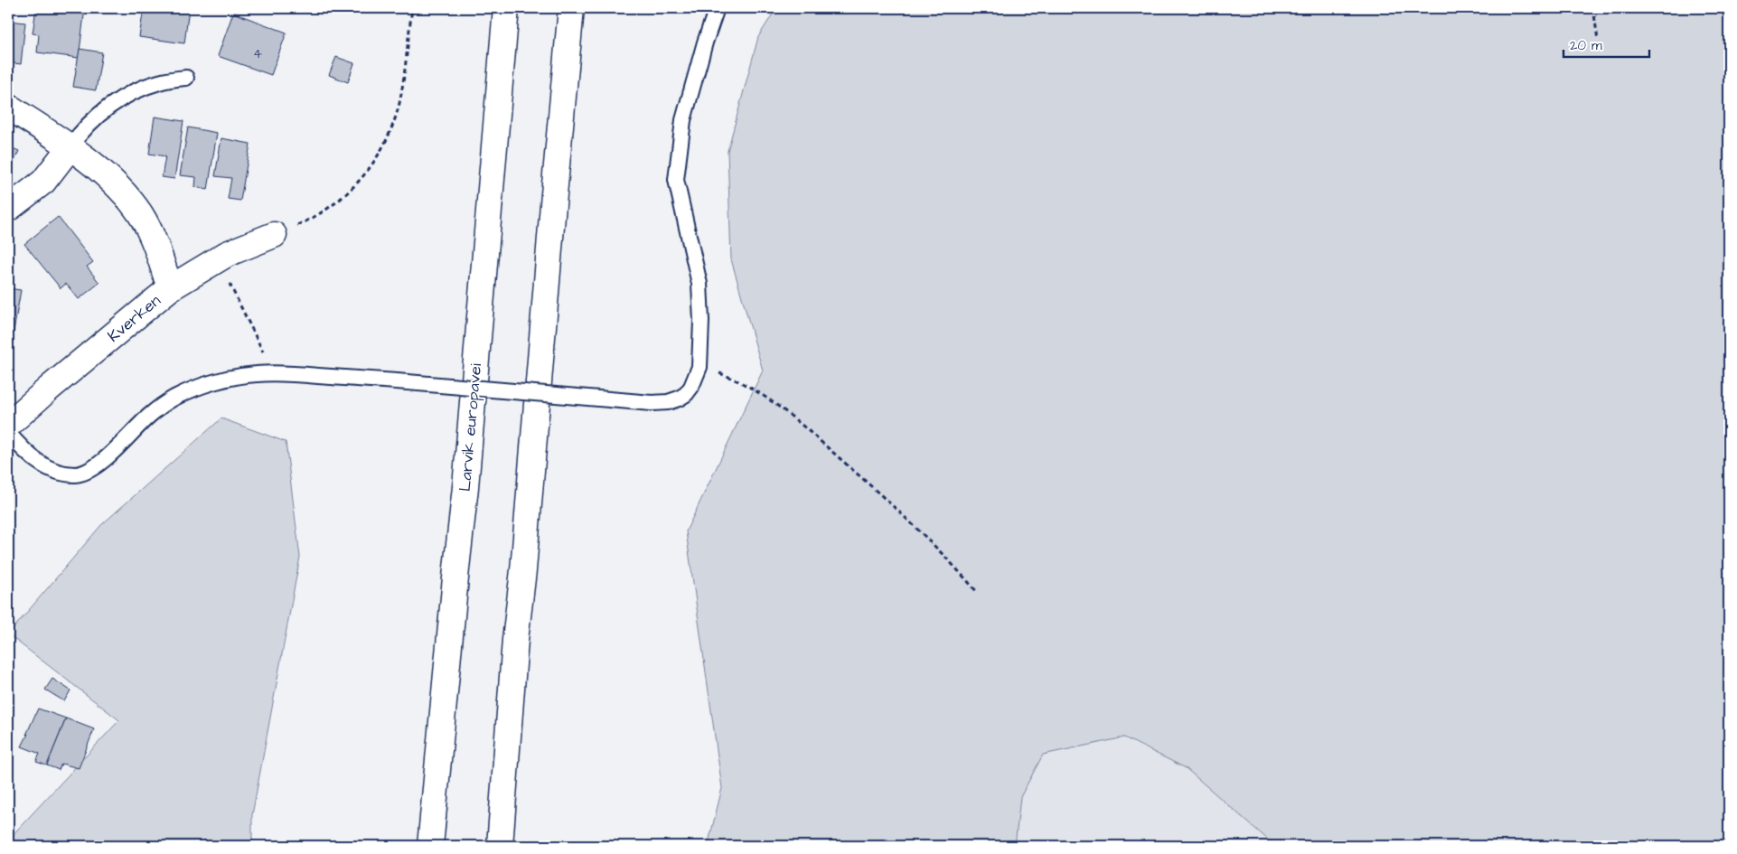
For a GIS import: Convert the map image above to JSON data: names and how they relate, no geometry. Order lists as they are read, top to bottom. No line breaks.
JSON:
{"streets":{"main road":["Kverken","Larvik europavei"]},"house_numbers":["4"],"scale_bar":"20 m"}
